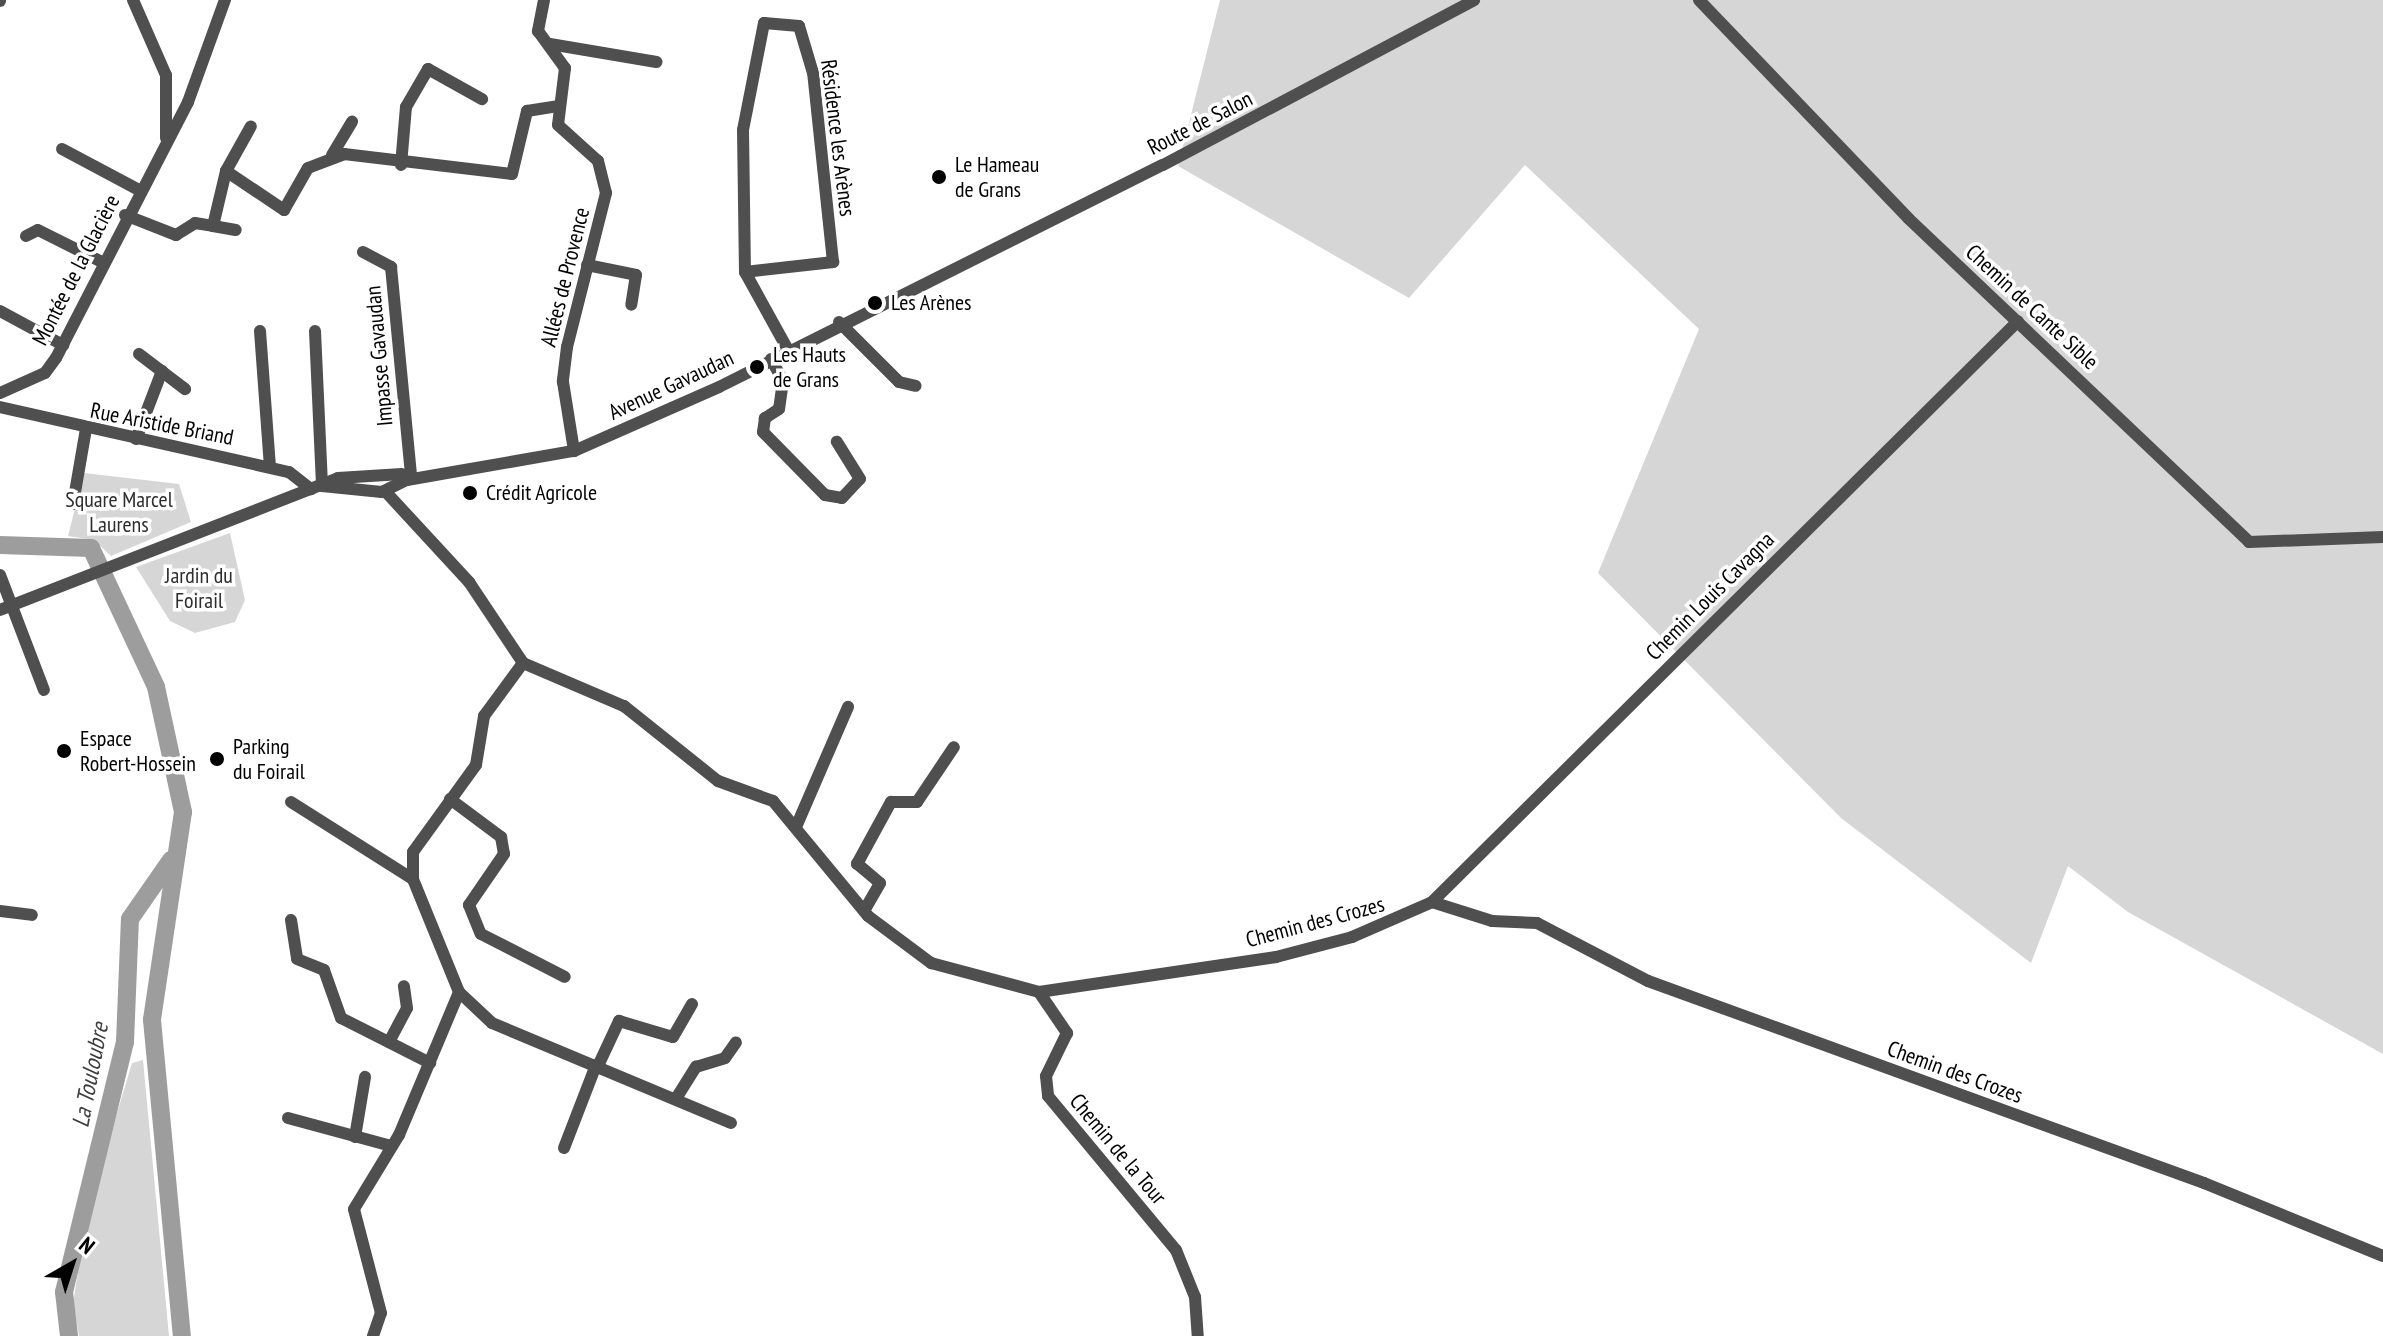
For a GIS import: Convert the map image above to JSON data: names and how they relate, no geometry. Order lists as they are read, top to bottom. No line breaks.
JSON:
{"streets":{"street":["Route de Salon","Résidence les Arènes","Montée de la Glacière","Allées de Provence","Chemin de Cante Sible","Impasse Gavaudan","Avenue Gavaudan","Rue Aristide Briand","Chemin Louis Cavagna","Chemin des Crozes","Chemin de la Tour"]},"crossings":[["Route de Salon","Avenue Gavaudan"],["Résidence les Arènes","Avenue Gavaudan"],["Allées de Provence","Avenue Gavaudan"],["Chemin de Cante Sible","Chemin Louis Cavagna"],["Impasse Gavaudan","Avenue Gavaudan"],["Chemin Louis Cavagna","Chemin des Crozes"],["Chemin des Crozes","Chemin de la Tour"]],"water":["La Touloubre"],"parks":["Square Marcel Laurens","Jardin du Foirail"],"places":["Le Hameau de Grans","Les Arènes","Les Hauts de Grans","Crédit Agricole","Espace Robert-Hossein","Parking du Foirail"],"north":"top right"}
